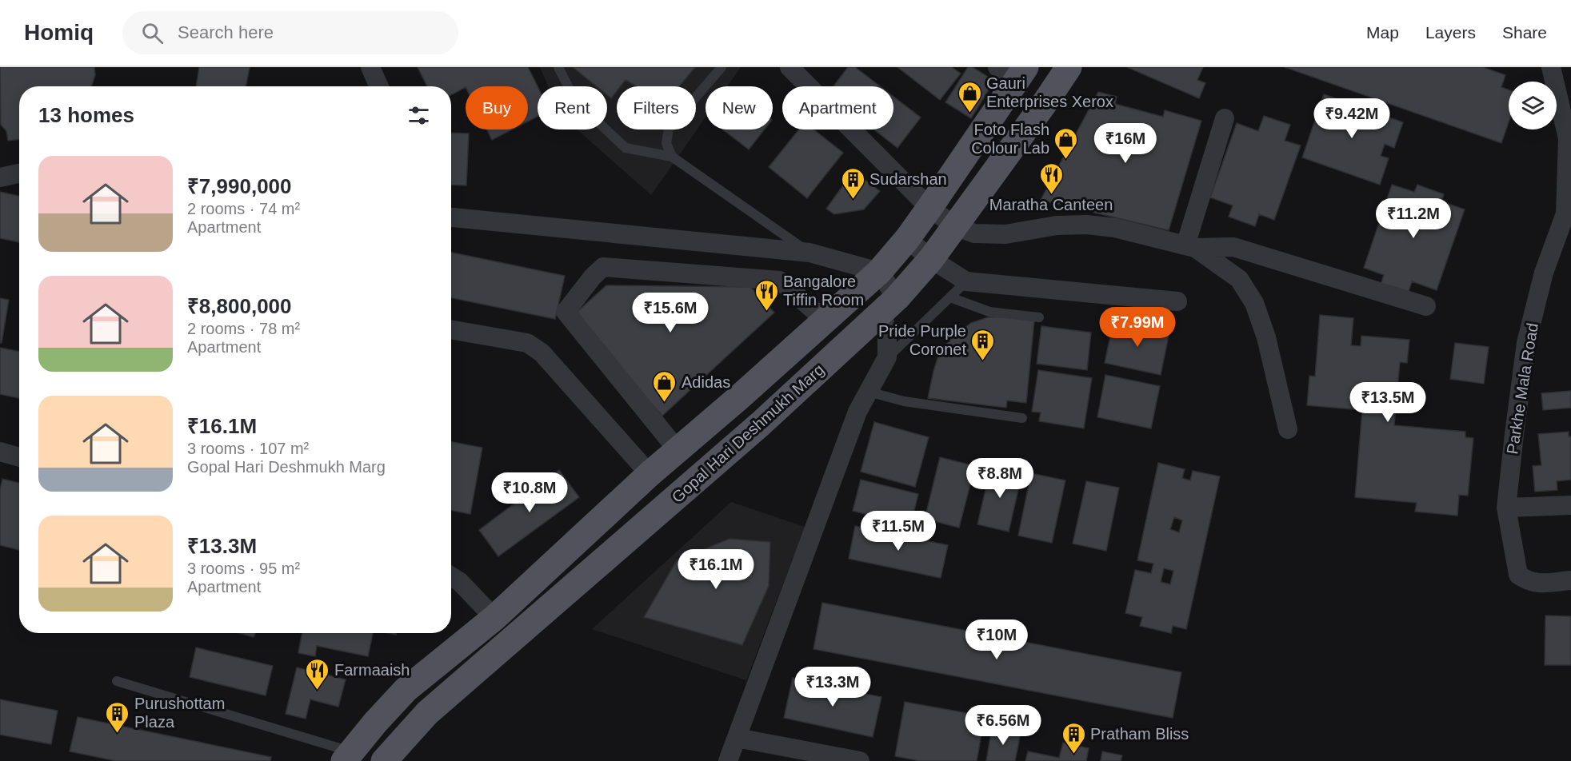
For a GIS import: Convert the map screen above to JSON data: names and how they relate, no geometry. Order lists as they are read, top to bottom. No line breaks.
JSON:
{"streets":{"main road":["Gopal Hari Deshmukh Marg"],"street":["Parkhe Mala Road"]},"places":{"shop":["Gauri Enterprises Xerox","Foto Flash Colour Lab","Adidas"],"restaurant":["Maratha Canteen","Bangalore Tiffin Room","Farmaaish"],"building":["Sudarshan","Pride Purple Coronet","Purushottam Plaza","Pratham Bliss"]},"page":{"header":"Homiq","search":"Search here","nav":["Map","Layers","Share"],"chip":["Buy","Rent","Filters","New","Apartment"],"heading":"13 homes","price":["₹9.42M","₹16M","₹11.2M","₹15.6M","₹7.99M","₹13.5M","₹8.8M","₹10.8M","₹11.5M","₹16.1M","₹10M","₹13.3M","₹6.56M"],"list":[{"name":"₹7,990,000","note":"2 rooms · 74 m² · Apartment"},{"name":"₹8,800,000","note":"2 rooms · 78 m² · Apartment"},{"name":"₹16.1M","note":"3 rooms · 107 m² · Gopal Hari Deshmukh Marg"},{"name":"₹13.3M","note":"3 rooms · 95 m² · Apartment"}]}}
